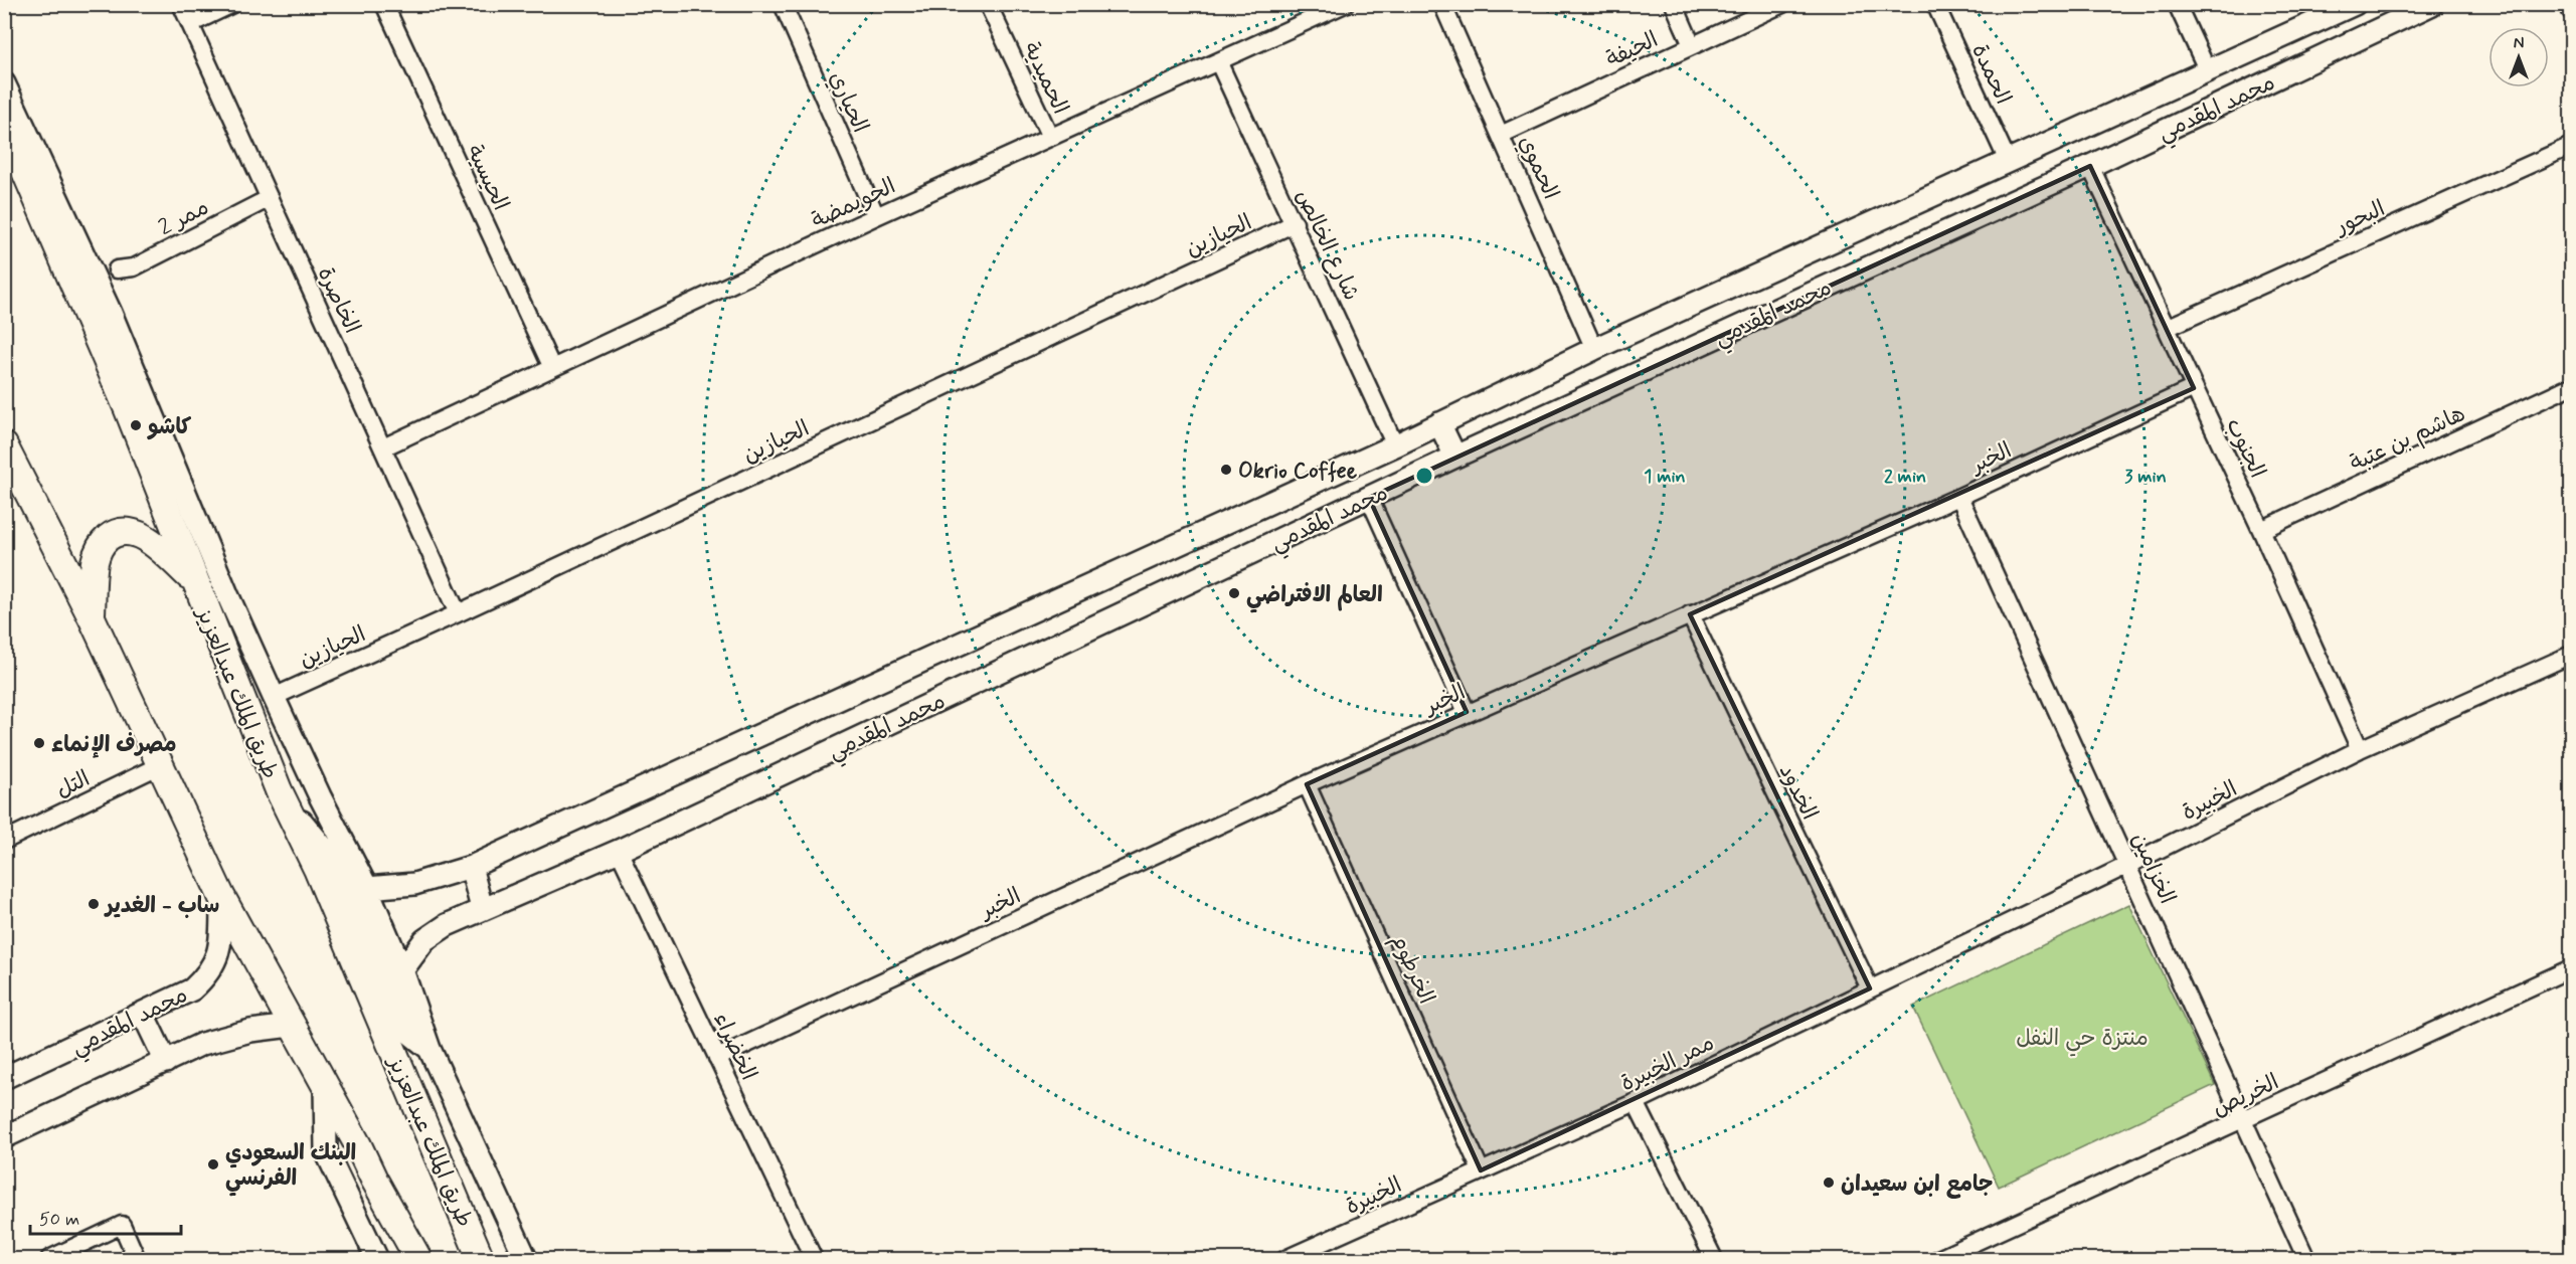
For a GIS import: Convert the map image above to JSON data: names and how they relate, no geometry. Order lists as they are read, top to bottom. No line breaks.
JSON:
{"streets":{"main road":["طريق الملك عبدالعزيز"],"street":["الحيفة","الحمدة","الحميدية","الحياري","محمد المقدمي","الحموي","الحيسية","الحويمضة","ممر 2","البحور","الحيازين","شارع الخالص","الخاصرة","هاشم بن عتبة","الجنوب","الخبر","التل","الخدود","الخبيرة","الخزامين","الخرطوم","الخضراء","ممر الخبيرة","الخريص"]},"crossings":[["الحيفة","الحموي"],["الحمدة","محمد المقدمي"],["الحميدية","الحويمضة"],["الحياري","الحويمضة"],["محمد المقدمي","الحموي"],["محمد المقدمي","شارع الخالص"],["محمد المقدمي","الجنوب"],["محمد المقدمي","الخضراء"],["الحيسية","الحويمضة"],["الحويمضة","شارع الخالص"],["الحويمضة","الخاصرة"],["ممر 2","الخاصرة"],["البحور","الجنوب"],["الحيازين","شارع الخالص"],["الحيازين","الخاصرة"],["هاشم بن عتبة","الجنوب"],["الجنوب","الخبر"],["الجنوب","الخبيرة"],["الخبر","الخدود"],["الخبر","الخزامين"],["الخبر","الخرطوم"],["الخبر","الخضراء"],["الخدود","الخبيرة"],["الخدود","ممر الخبيرة"],["الخبيرة","الخزامين"],["الخبيرة","الخرطوم"],["الخبيرة","ممر الخبيرة"],["الخزامين","الخريص"],["الخرطوم","ممر الخبيرة"]],"parks":["منتزة حي النفل"],"places":["كاشو","Okrio Coffee","العالم الافتراضي","مصرف الإنماء","ساب - الغدير","البنك السعودي الفرنسي","جامع ابن سعيدان"],"scale_bar":"50 m","north":"top","rings":["1 min","2 min","3 min"]}
